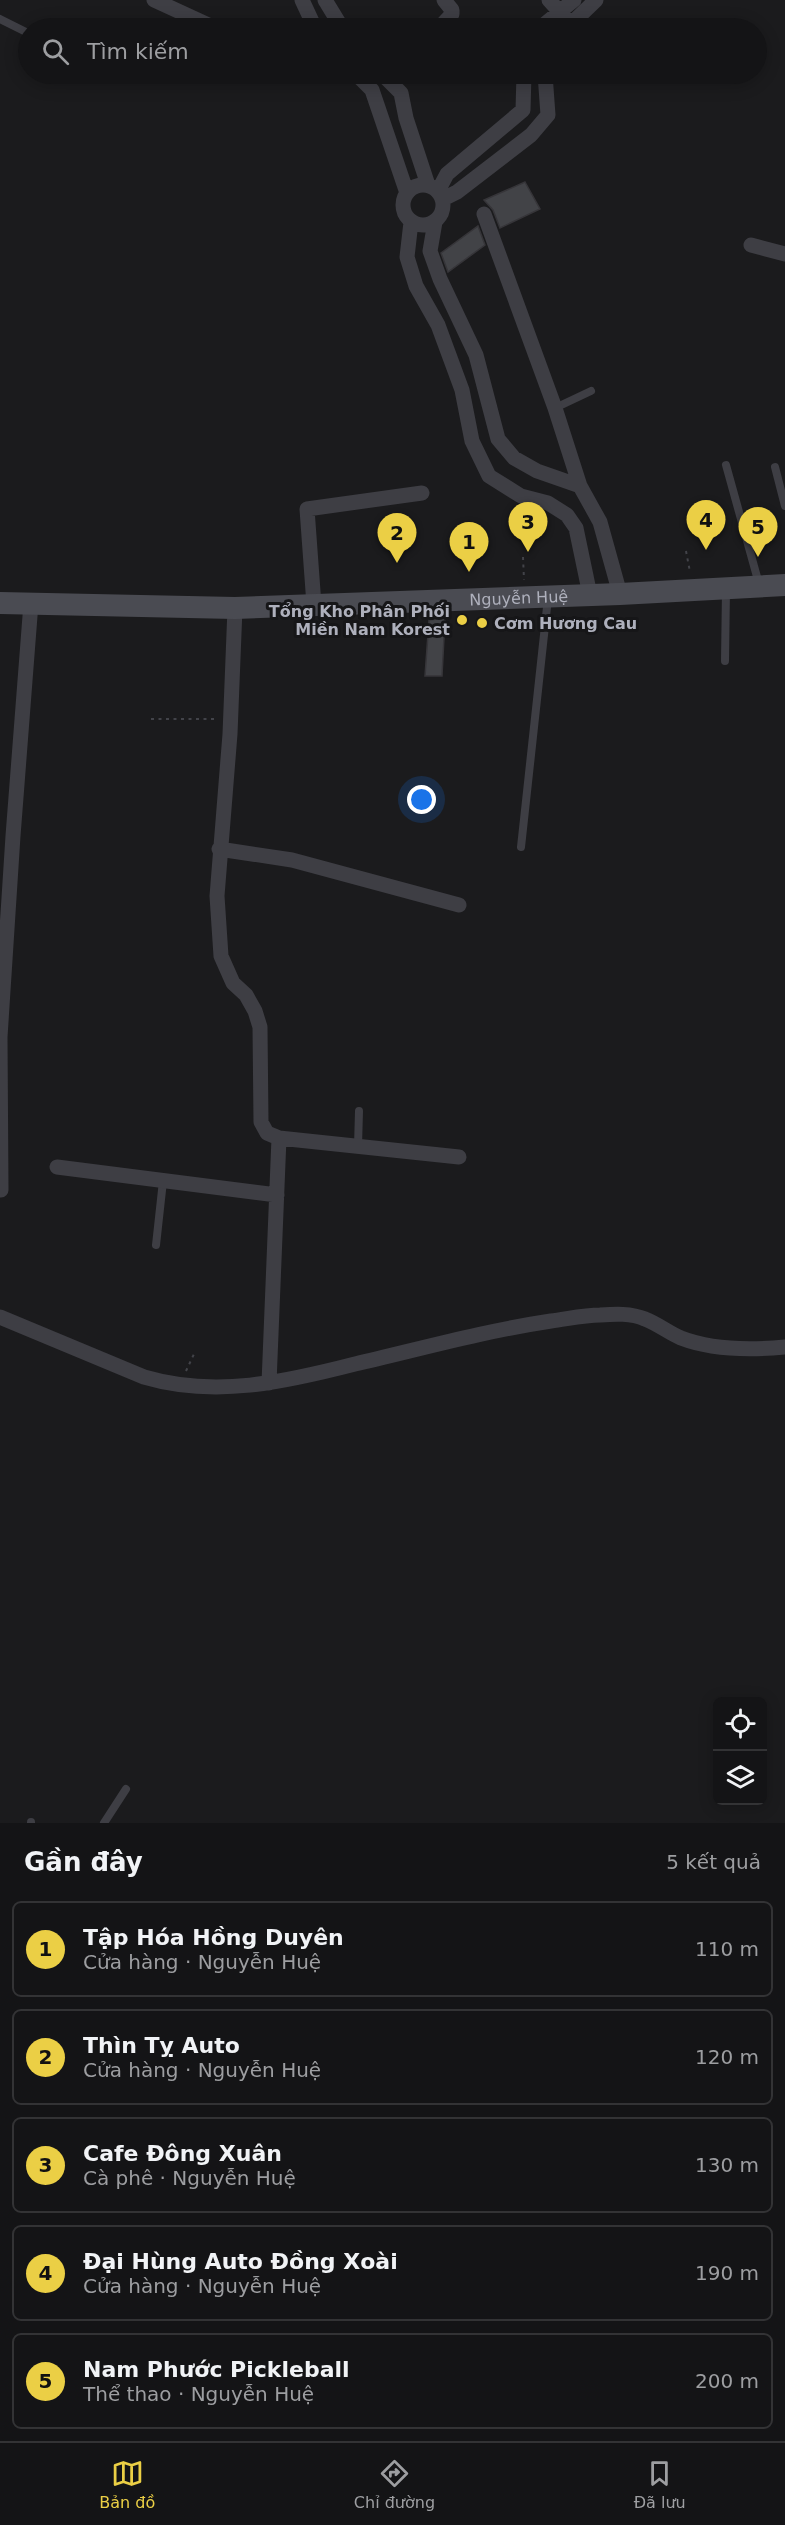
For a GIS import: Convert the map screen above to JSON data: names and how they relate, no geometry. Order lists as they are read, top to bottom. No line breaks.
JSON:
{"streets":{"street":["Nguyễn Huệ"]},"places":["Tổng Kho Phân Phối Miền Nam Korest","Cơm Hương Cau"],"page":{"search":"Tìm kiếm","pins":["4","3","5","2","1"],"heading":["Gần đây","5 kết quả"],"list":[{"mark":"1","name":"Tập Hóa Hồng Duyên","note":"Cửa hàng · Nguyễn Huệ","value":"110 m"},{"mark":"2","name":"Thìn Tỵ Auto","note":"Cửa hàng · Nguyễn Huệ","value":"120 m"},{"mark":"3","name":"Cafe Đông Xuân","note":"Cà phê · Nguyễn Huệ","value":"130 m"},{"mark":"4","name":"Đại Hùng Auto Đồng Xoài","note":"Cửa hàng · Nguyễn Huệ","value":"190 m"},{"mark":"5","name":"Nam Phước Pickleball","note":"Thể thao · Nguyễn Huệ","value":"200 m"}],"nav":["Bản đồ","Chỉ đường","Đã lưu"]}}
